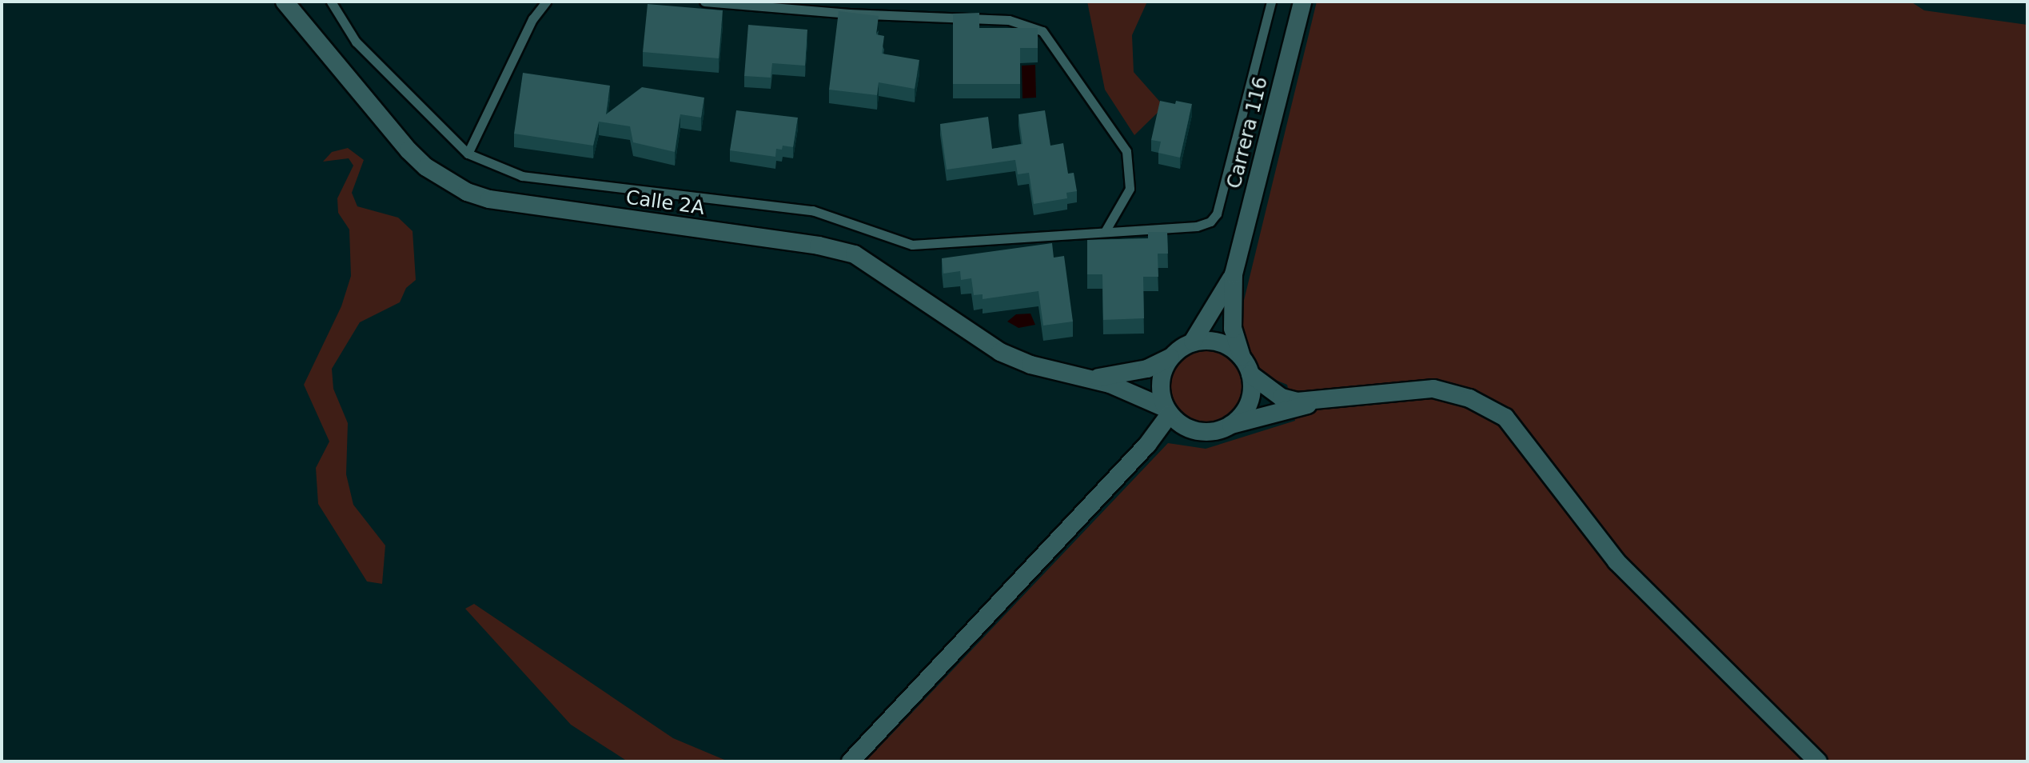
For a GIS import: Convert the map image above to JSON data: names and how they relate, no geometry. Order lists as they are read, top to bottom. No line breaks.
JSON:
{"streets":{"street":["Carrera 116","Calle 2A"]},"crossings":[["Carrera 116","Calle 2A"]]}
